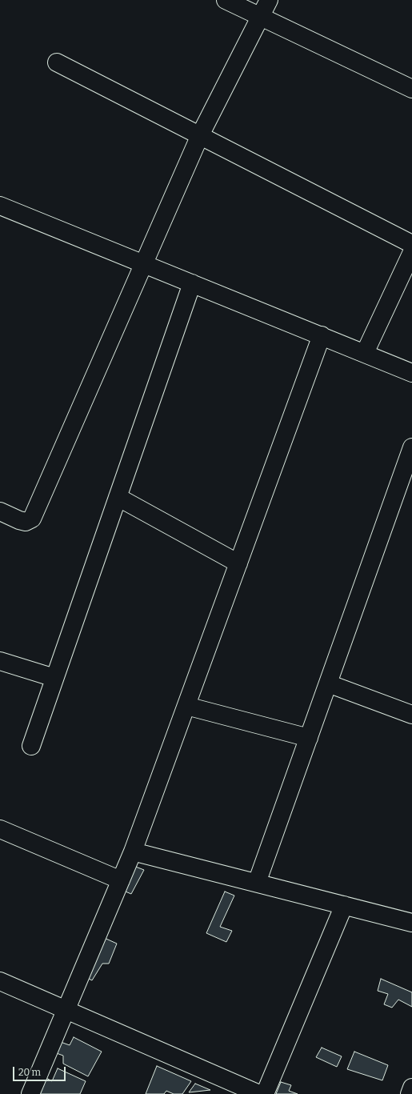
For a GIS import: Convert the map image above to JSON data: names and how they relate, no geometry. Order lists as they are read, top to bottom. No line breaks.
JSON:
{"scale_bar":"20 m"}
